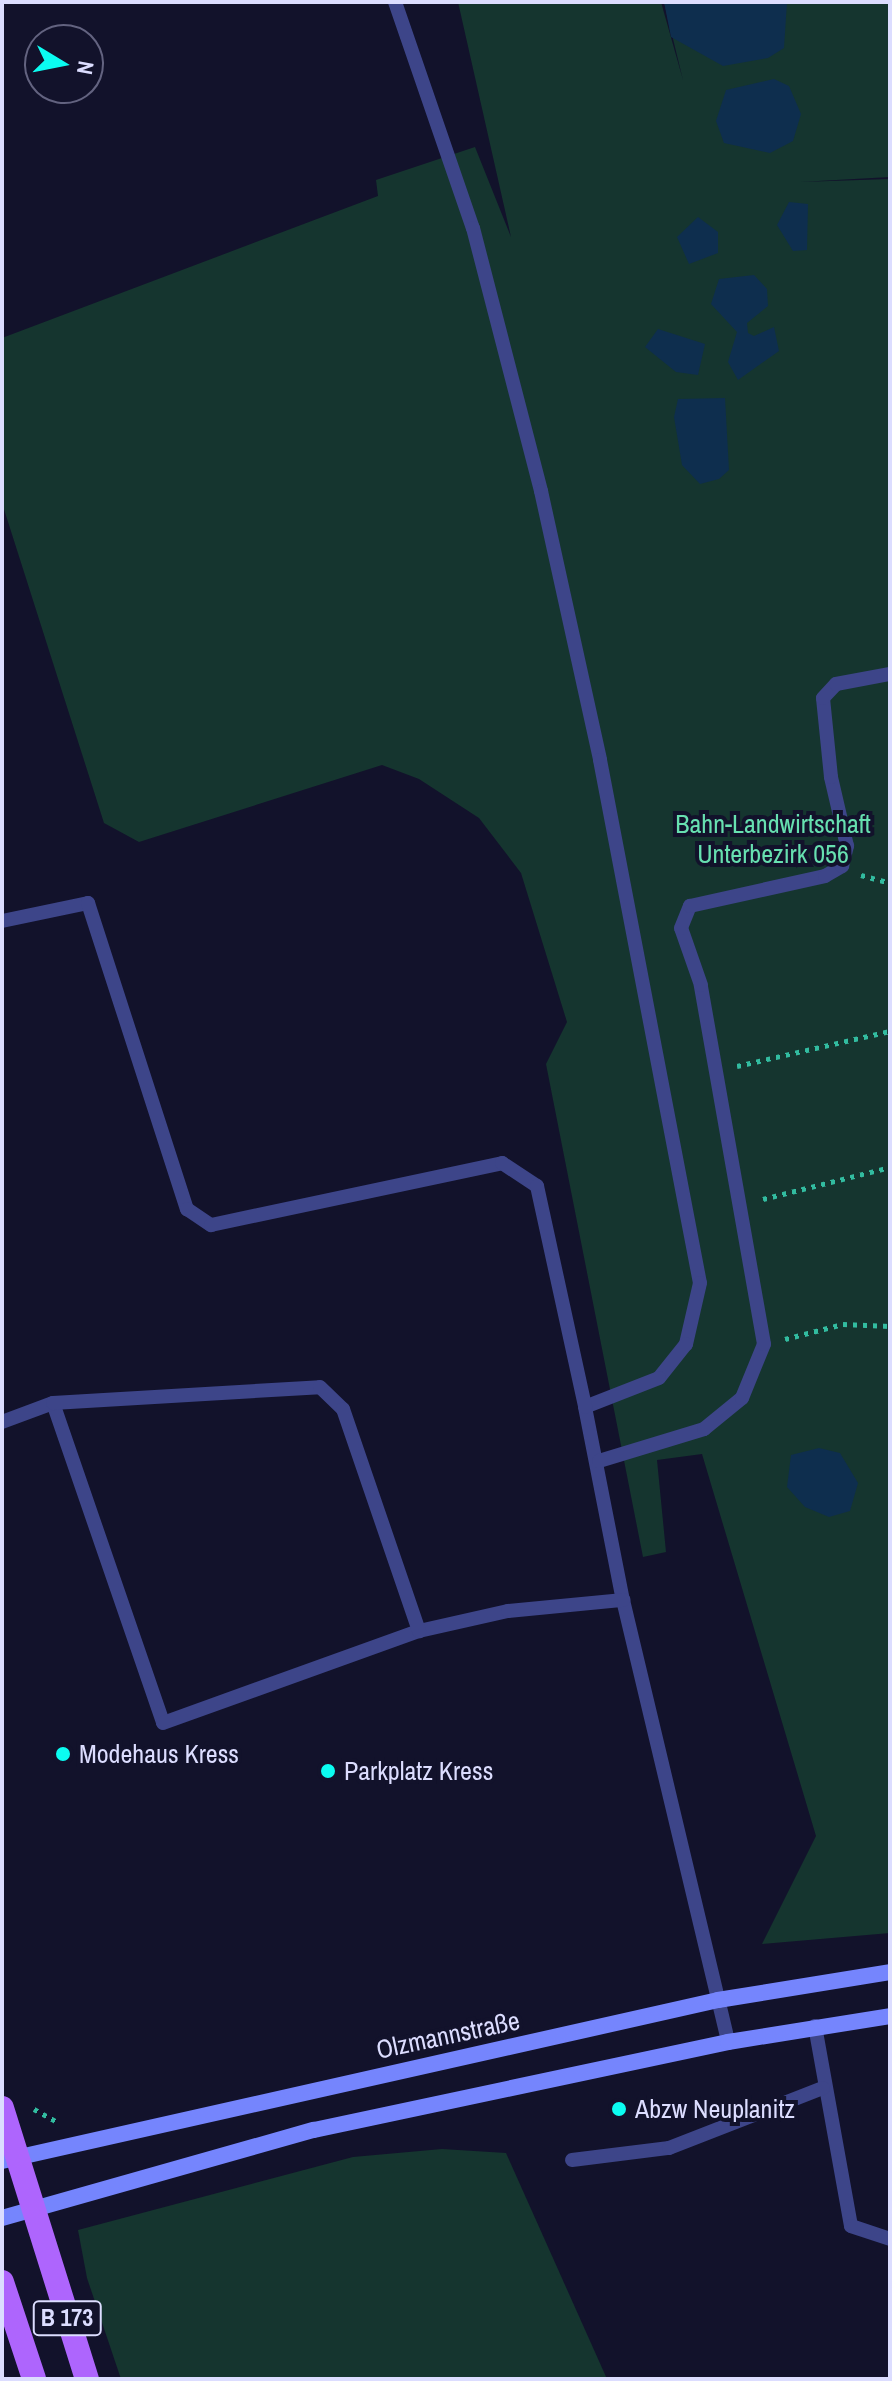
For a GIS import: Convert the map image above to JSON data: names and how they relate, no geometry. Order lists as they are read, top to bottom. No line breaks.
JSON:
{"streets":{"main road":["Olzmannstraße","B 173"]},"crossings":[["Olzmannstraße","B 173"]],"parks":["Bahn-Landwirtschaft Unterbezirk 056"],"places":["Modehaus Kress","Parkplatz Kress","Abzw Neuplanitz"],"north":"right"}
